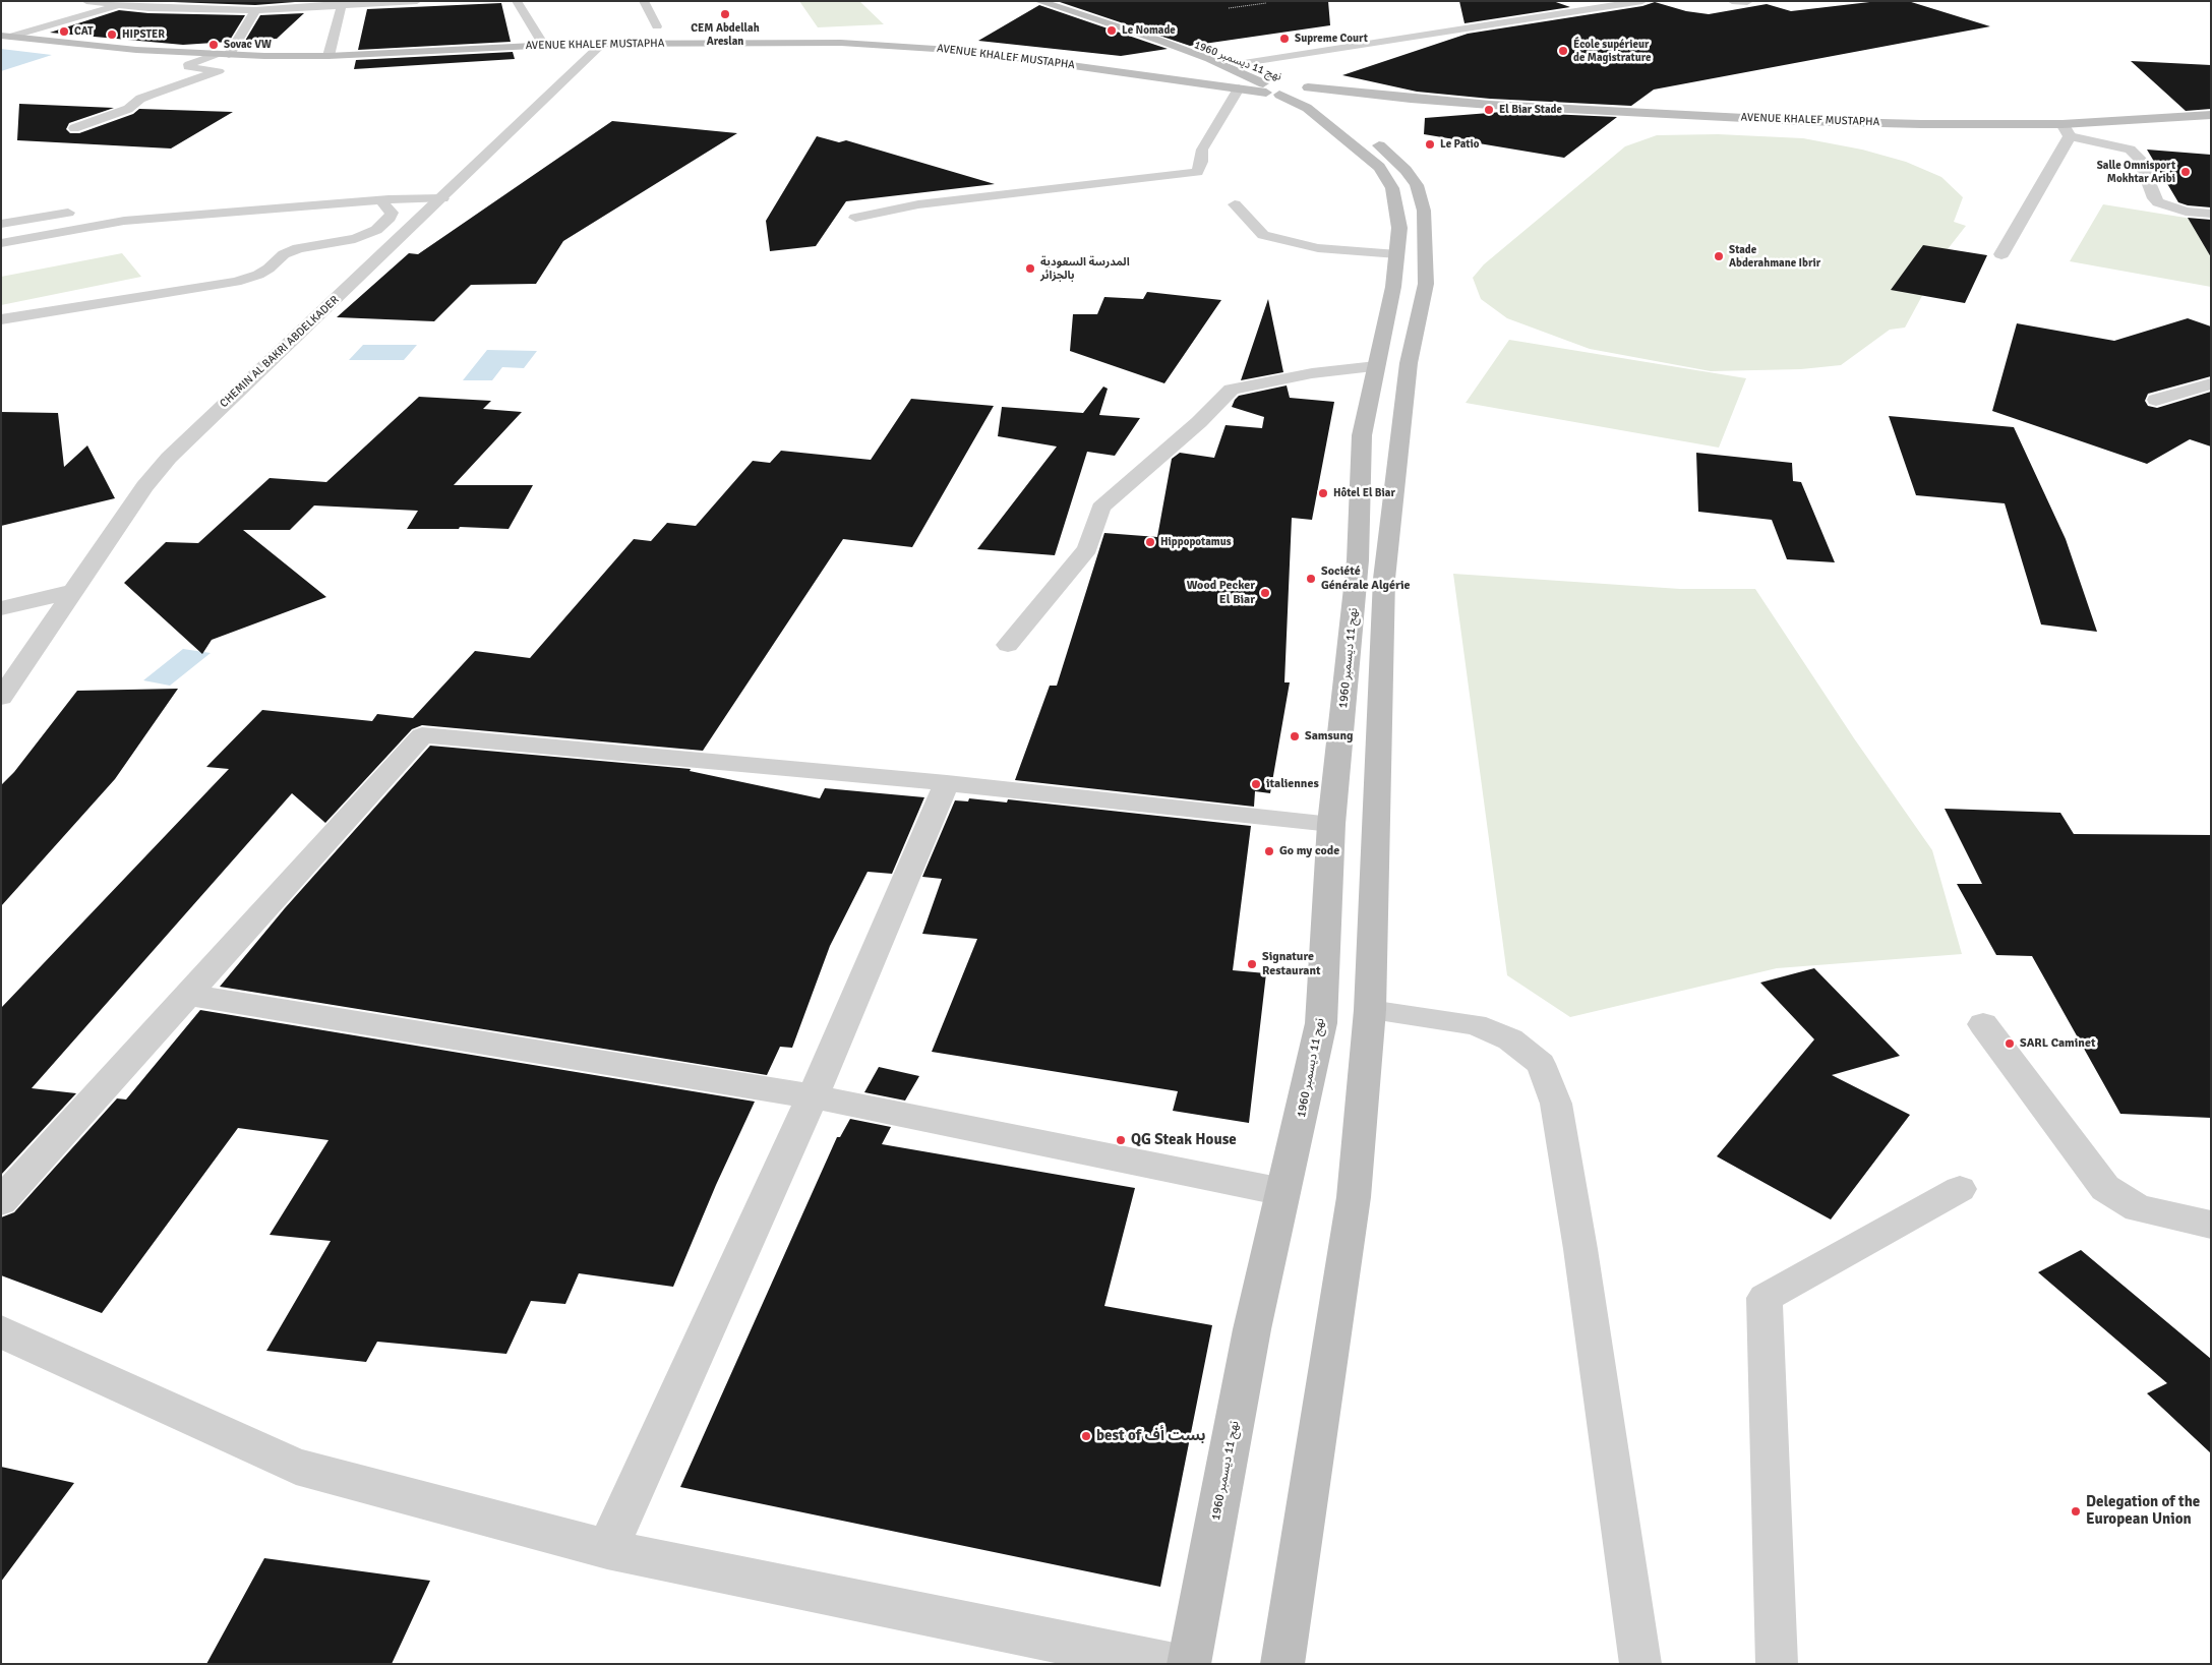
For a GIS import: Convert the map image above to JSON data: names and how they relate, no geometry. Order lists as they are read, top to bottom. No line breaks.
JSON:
{"streets":{"main road":["AVENUE KHALEF MUSTAPHA","نهج 11 ديسمبر 1960"],"street":["CHEMIN AL BAKRI ABDELKADER"]},"crossings":[["AVENUE KHALEF MUSTAPHA","نهج 11 ديسمبر 1960"],["AVENUE KHALEF MUSTAPHA","CHEMIN AL BAKRI ABDELKADER"]],"places":["CEM Abdellah Areslan","Le Nomade","CAT","HIPSTER","Supreme Court","Sovac VW","École supérieur de Magistrature","El Biar Stade","Le Patio","Salle Omnisport Mokhtar Aribi","Stade Abderahmane Ibrir","المدرسة السعودية بالجزائر","Hôtel El Biar","Hippopotamus","Société Générale Algérie","Wood Pecker El Biar","Samsung","italiennes","Go my code","Signature Restaurant","SARL Caminet","QG Steak House","best of بست أف","Delegation of the European Union"]}
